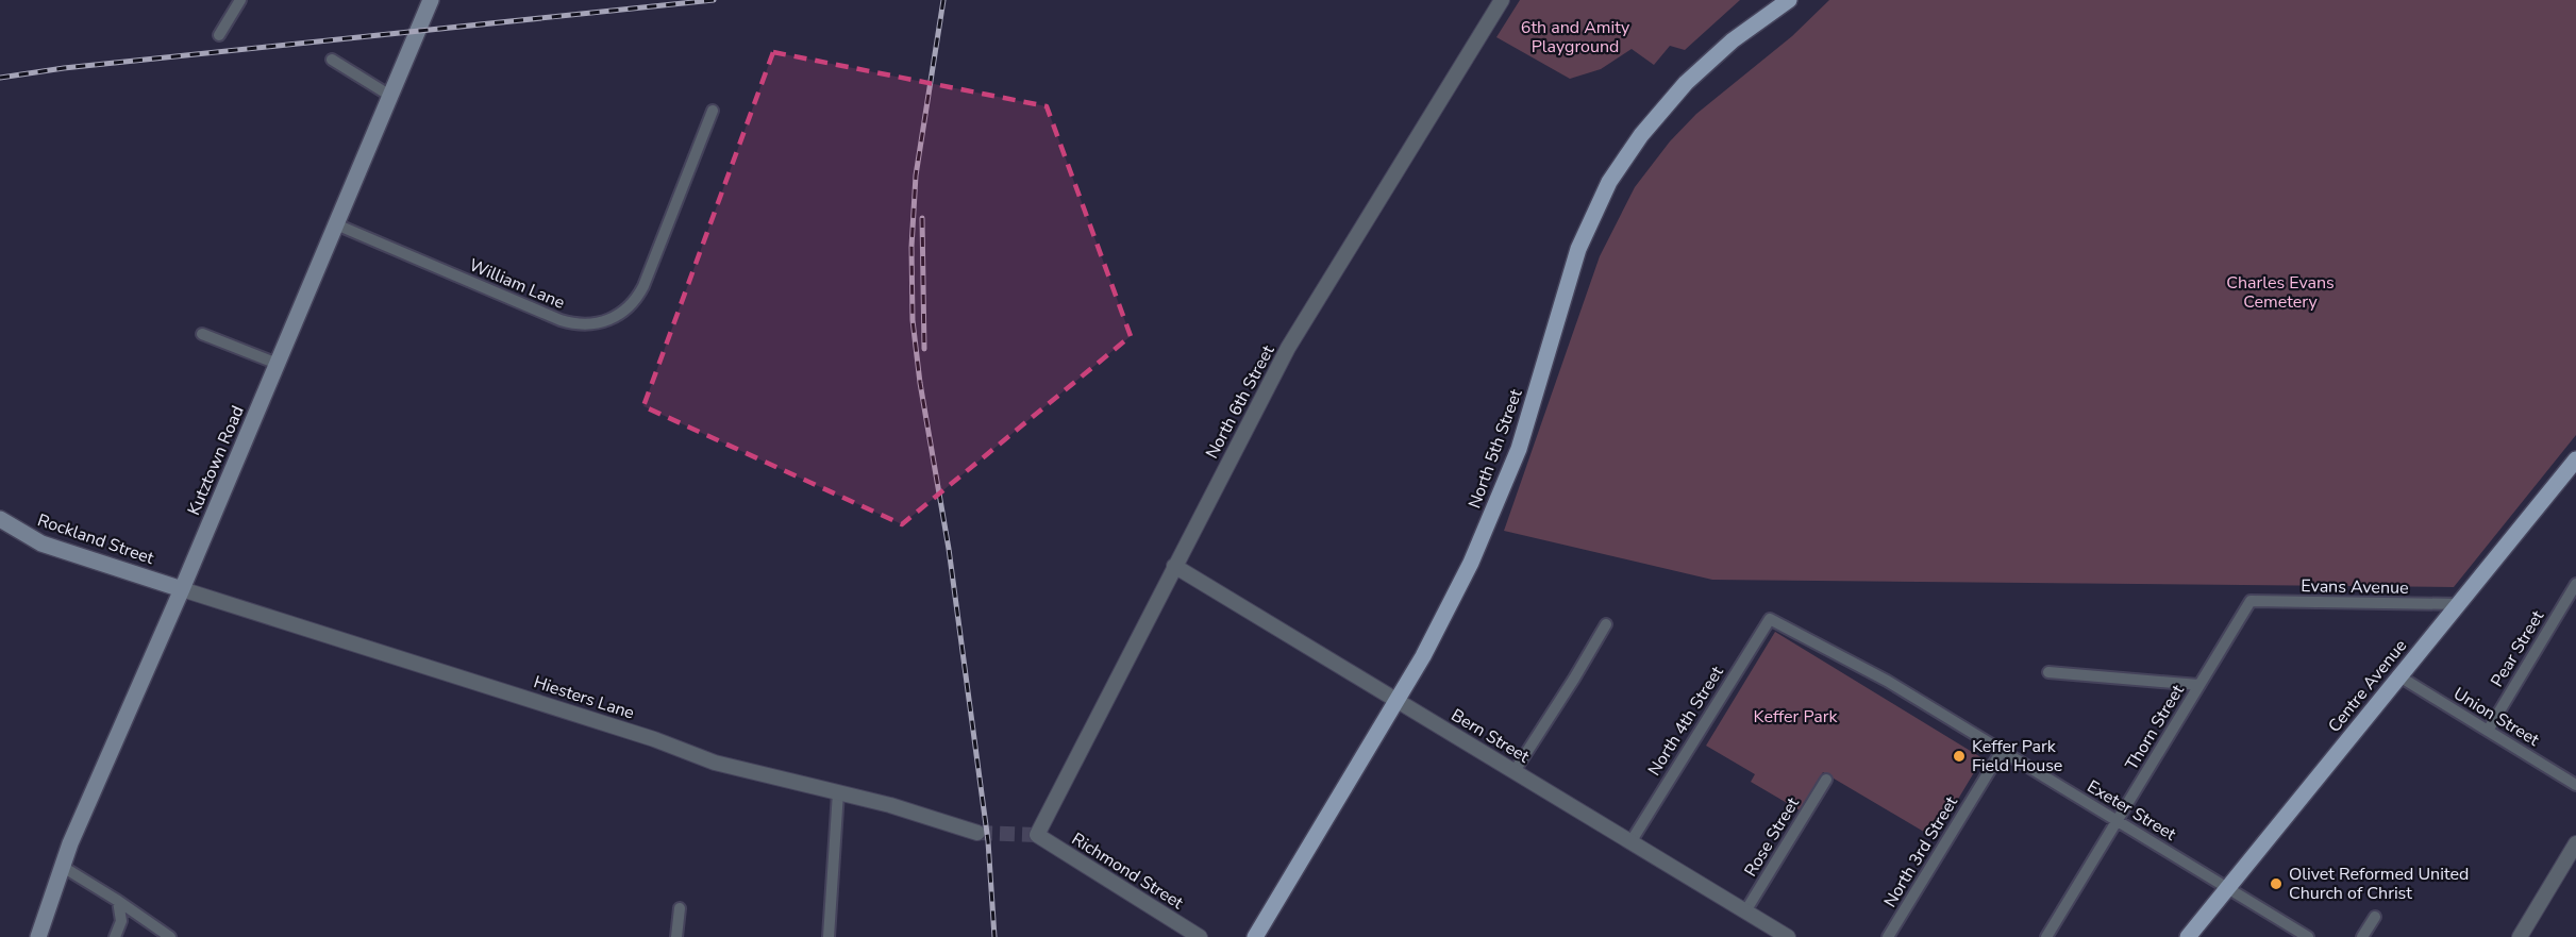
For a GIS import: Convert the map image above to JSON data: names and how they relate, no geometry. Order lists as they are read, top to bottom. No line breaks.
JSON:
{"streets":{"main road":["North 5th Street","Kutztown Road","Rockland Street","Centre Avenue"],"street":["William Lane","North 6th Street","Evans Avenue","Pear Street","Hiesters Lane","Union Street","North 4th Street","Thorn Street","Bern Street","Exeter Street","Rose Street","North 3rd Street","Richmond Street"]},"crossings":[["William Lane","Kutztown Road"],["North 6th Street","Bern Street"],["North 6th Street","Richmond Street"],["North 5th Street","Bern Street"],["Kutztown Road","Rockland Street"],["Kutztown Road","Hiesters Lane"],["Rockland Street","Hiesters Lane"],["Evans Avenue","Centre Avenue"],["Evans Avenue","Thorn Street"],["Pear Street","Union Street"],["Centre Avenue","Union Street"],["Centre Avenue","Exeter Street"],["North 4th Street","Bern Street"],["North 4th Street","Exeter Street"],["Thorn Street","Exeter Street"],["Bern Street","Rose Street"],["Exeter Street","North 3rd Street"]],"parks":["6th and Amity Playground","Charles Evans Cemetery","Keffer Park"],"places":["Keffer Park Field House","Olivet Reformed United Church of Christ"]}
